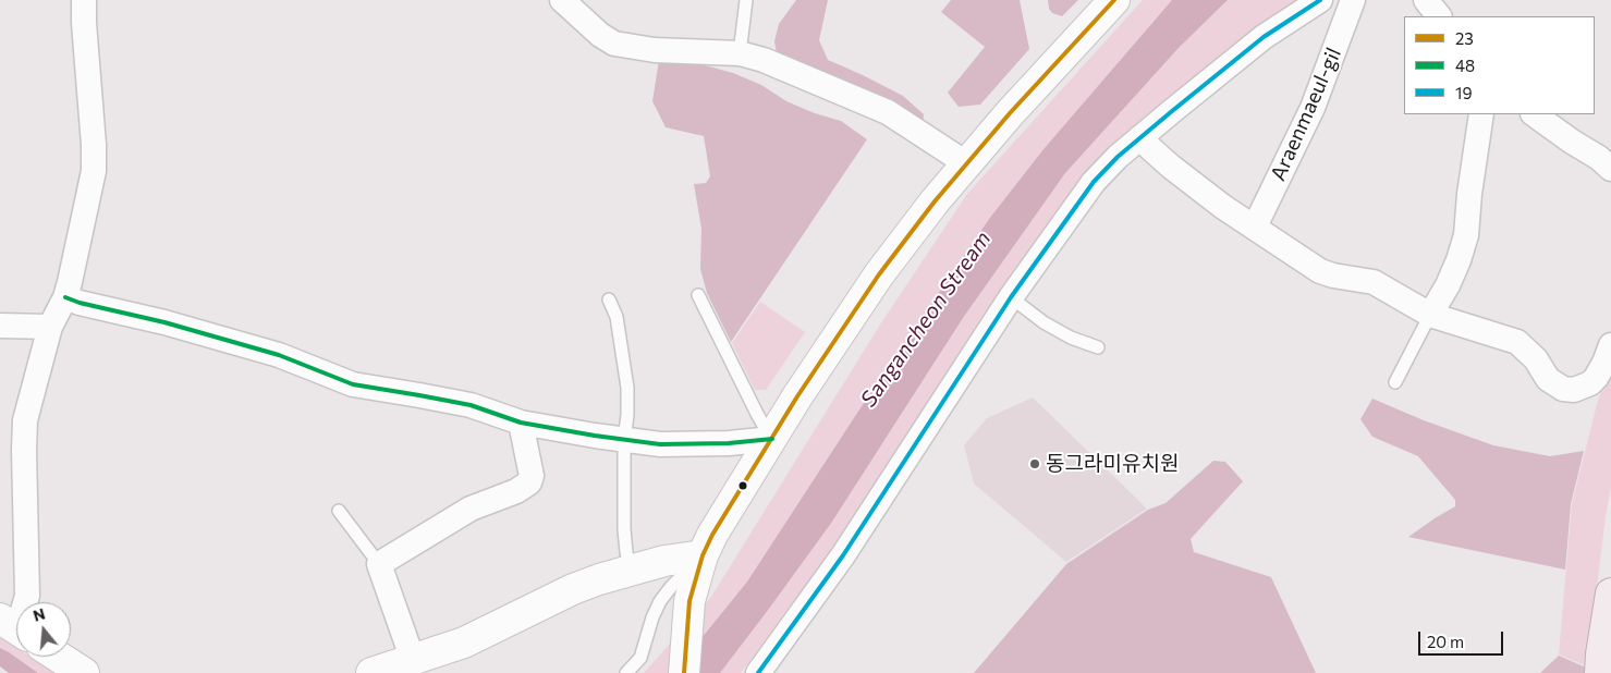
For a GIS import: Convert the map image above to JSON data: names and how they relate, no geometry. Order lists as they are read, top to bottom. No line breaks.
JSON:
{"streets":{"street":["Araenmaeul-gil"]},"water":["Sangancheon Stream"],"places":["동그라미유치원"],"lines":["transit line 23","transit line 19","transit line 48"],"legend":["23","48","19"],"scale_bar":"20 m","north":"top"}
